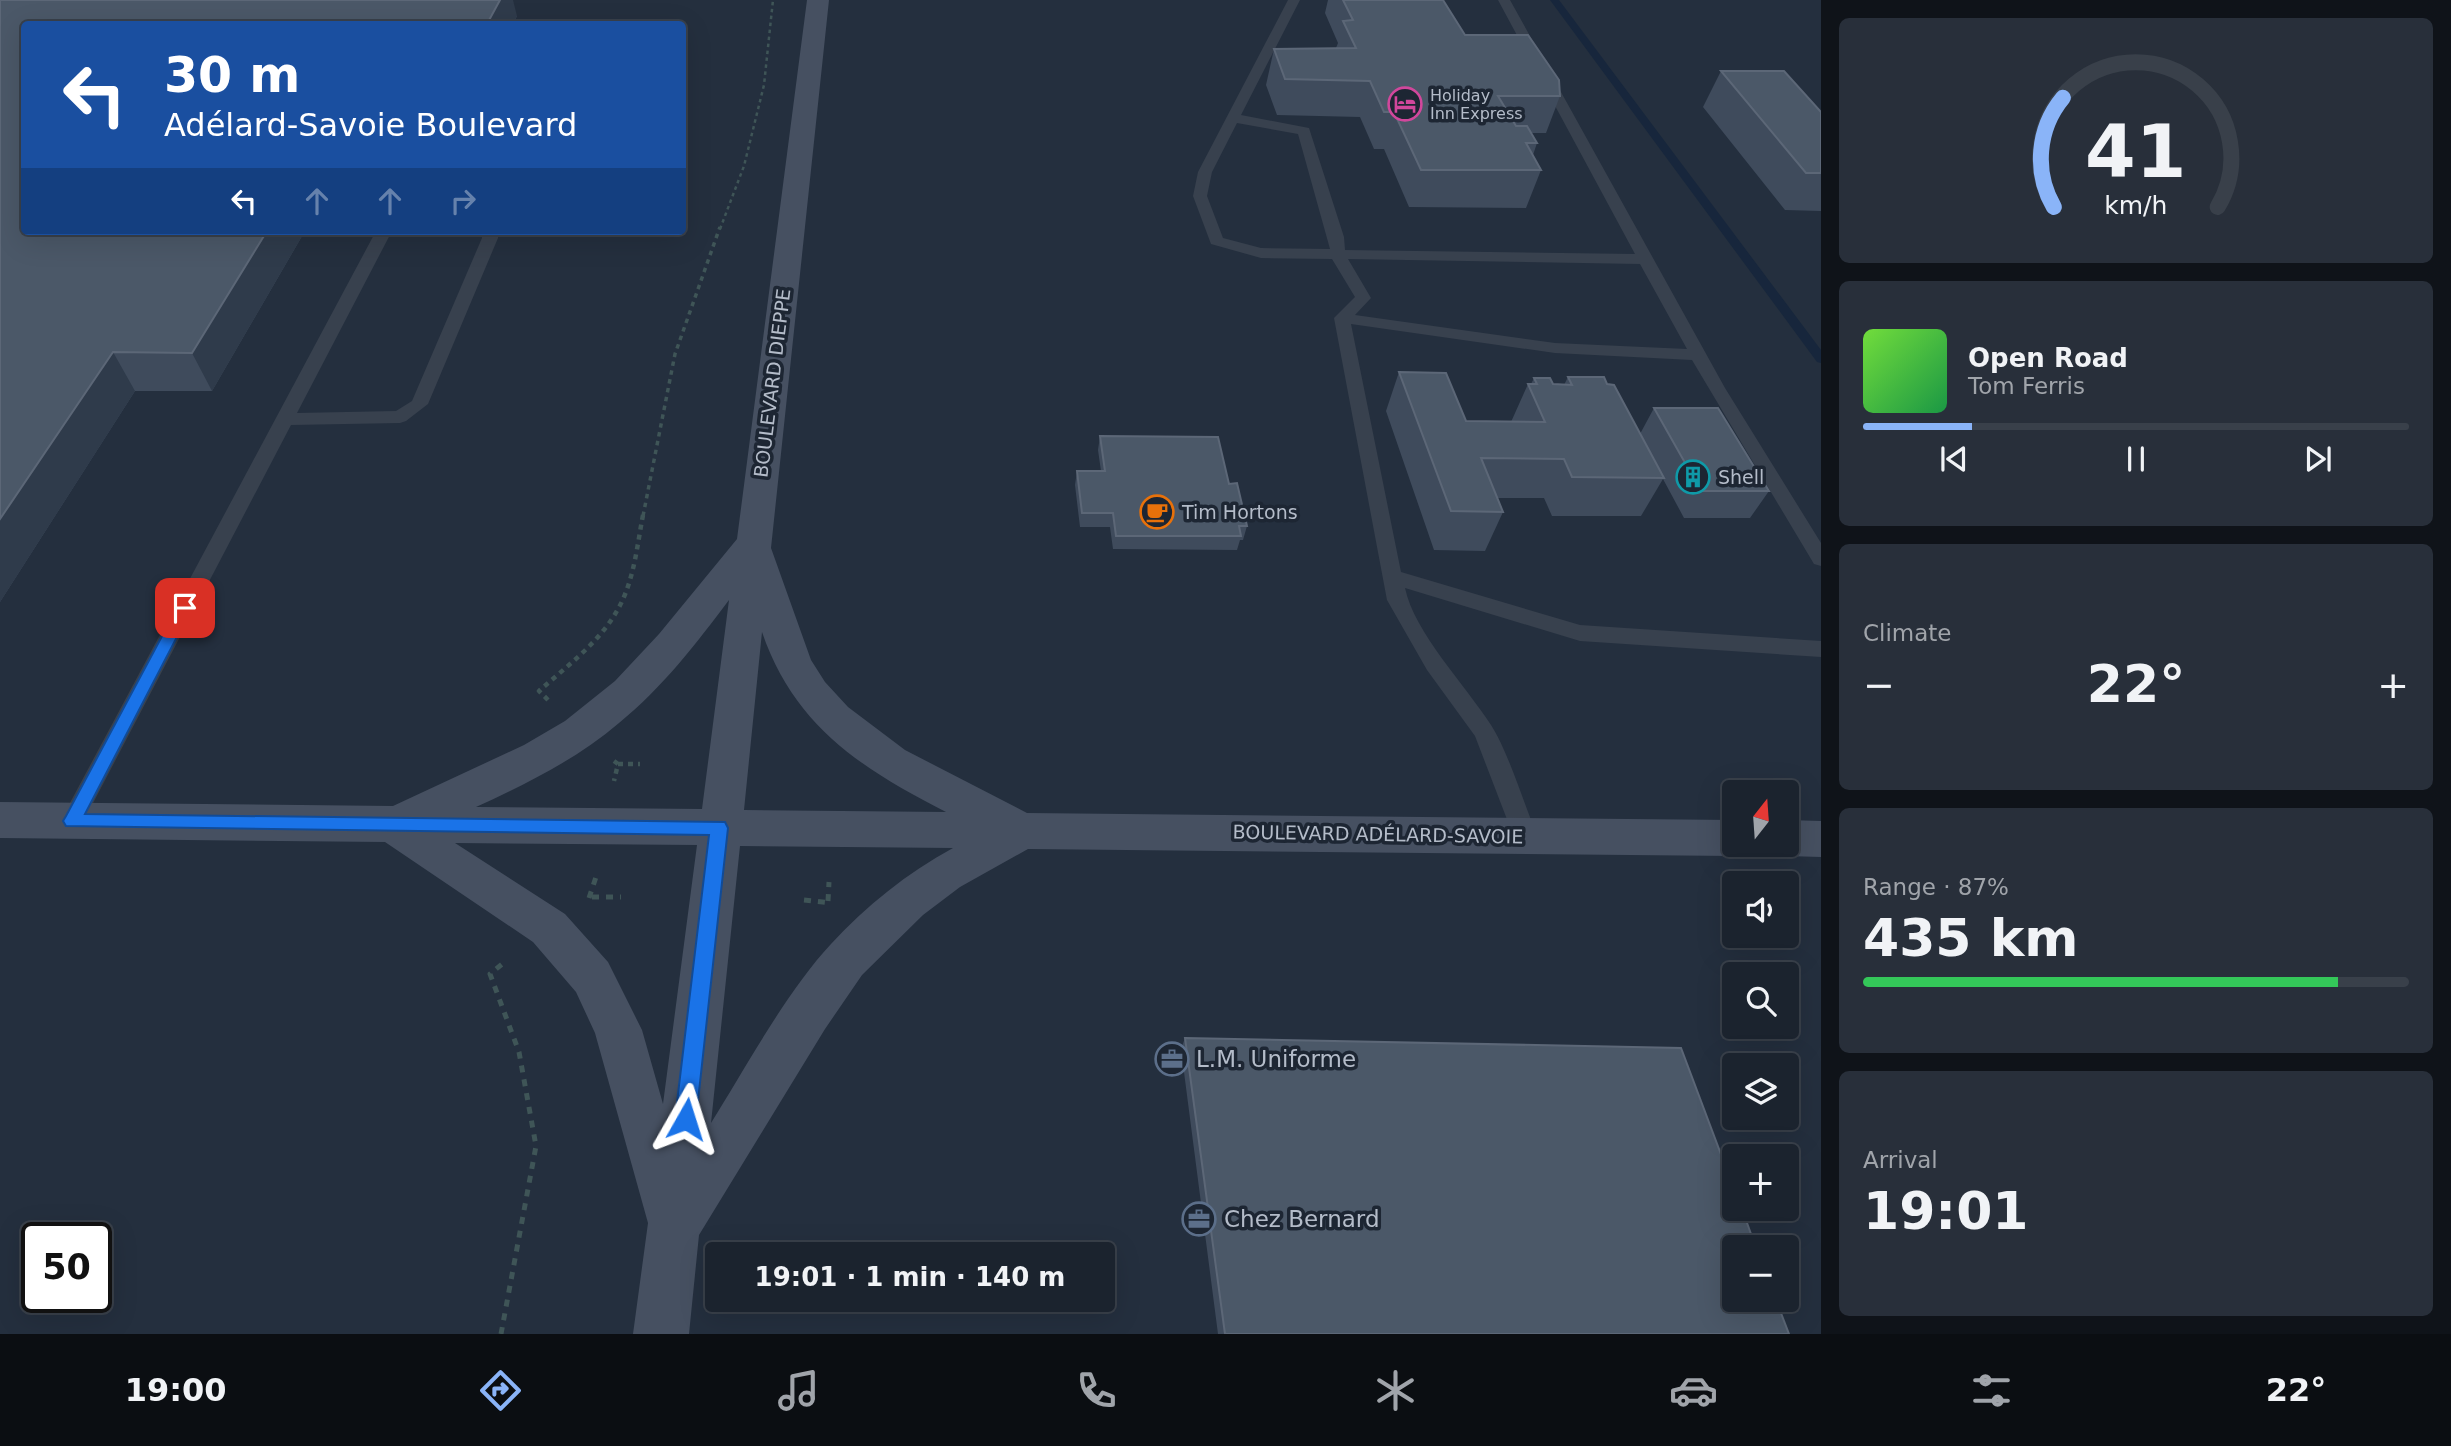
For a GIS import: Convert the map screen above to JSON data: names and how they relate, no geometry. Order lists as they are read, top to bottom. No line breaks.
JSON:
{"streets":{"main road":["BOULEVARD DIEPPE","BOULEVARD ADÉLARD-SAVOIE"]},"crossings":[["BOULEVARD DIEPPE","BOULEVARD ADÉLARD-SAVOIE"]],"places":{"hotel":["Holiday Inn Express"],"building":["Shell"],"cafe":["Tim Hortons"],"office":["L.M. Uniforme","Chez Bernard"]},"north":"top","page":{"turn":["30 m","Adélard-Savoie Boulevard"],"song":["Open Road","Tom Ferris"],"tile":["Climate",["Range · 87%","435 km"],["Arrival","19:01"]],"heat":["−","22°","+"],"map_buttons":["+","−"],"limit":"50","trip":"19:01 · 1 min · 140 m","tabs":["19:00","22°"],"gauge":["41","km/h"]}}
